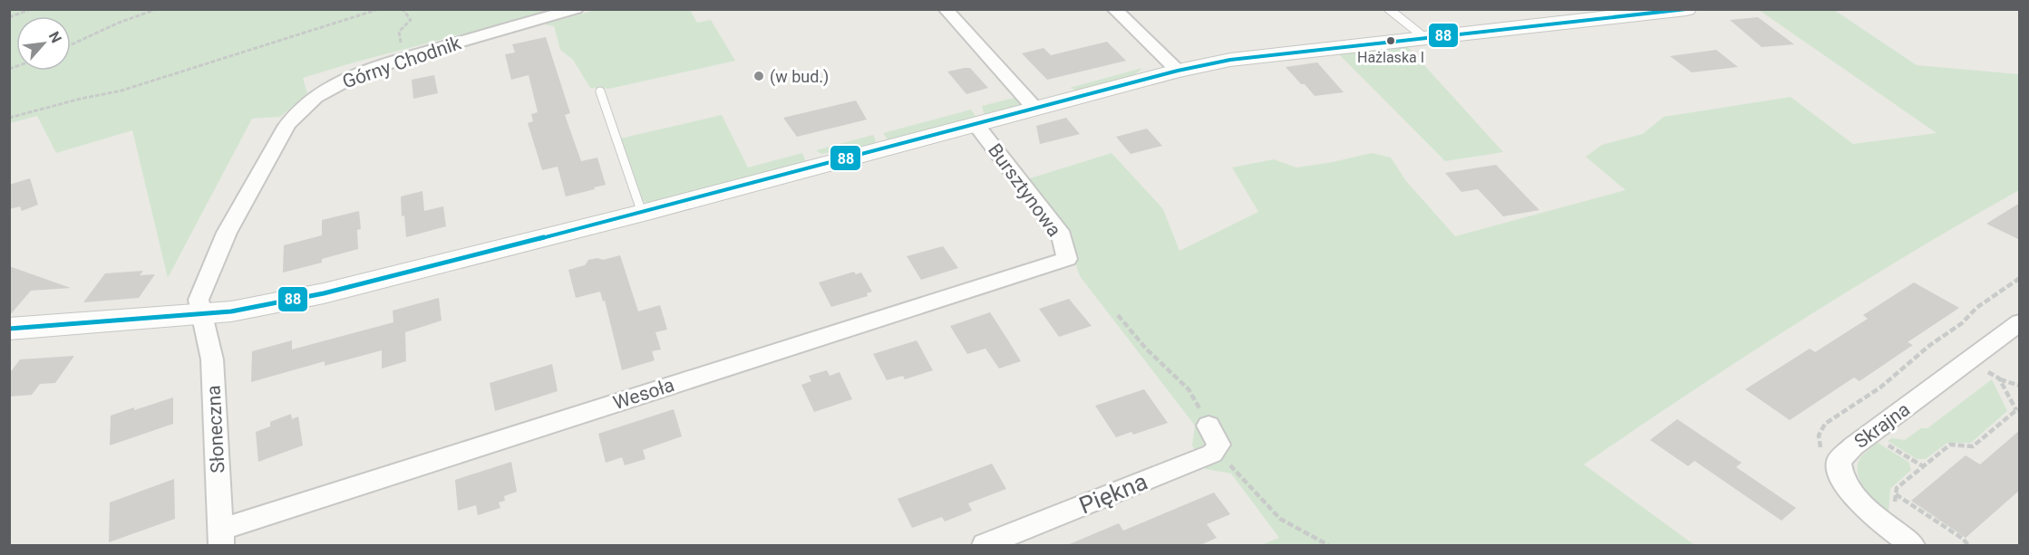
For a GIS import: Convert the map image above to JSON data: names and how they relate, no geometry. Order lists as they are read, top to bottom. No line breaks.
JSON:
{"streets":{"street":["Górny Chodnik","Bursztynowa","Wesoła","Skrajna","Słoneczna","Piękna"]},"crossings":[["Górny Chodnik","Słoneczna"],["Bursztynowa","Wesoła"],["Wesoła","Słoneczna"]],"places":["Hażlaska I","(w bud.)"],"lines":["transit line 88"],"north":"top right"}
